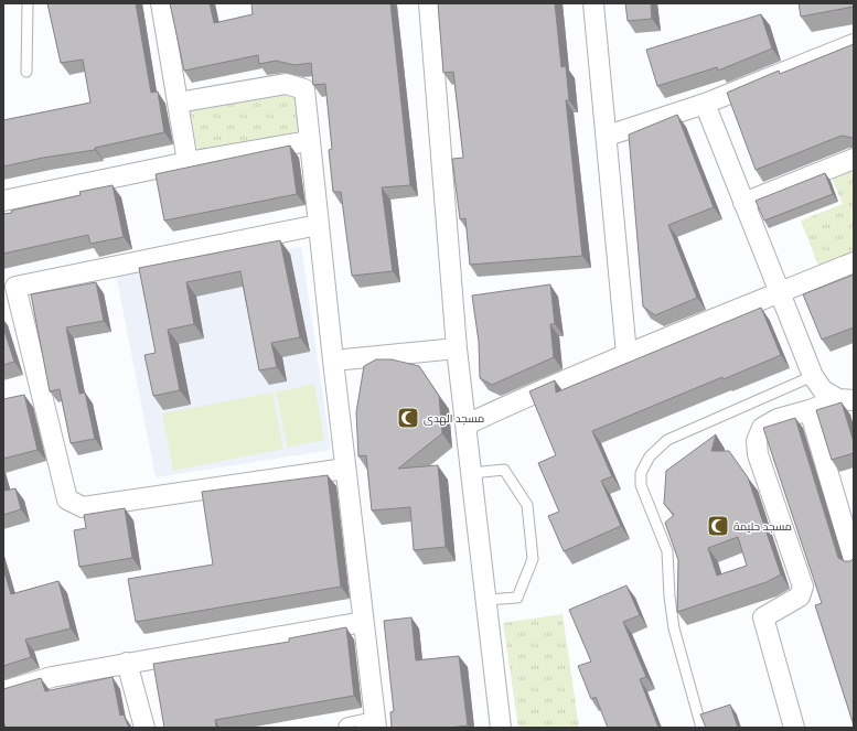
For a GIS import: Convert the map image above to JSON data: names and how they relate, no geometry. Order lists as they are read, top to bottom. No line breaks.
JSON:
{"places":{"mosque":["مسجد الهدى","مسجد حليمة"]}}
